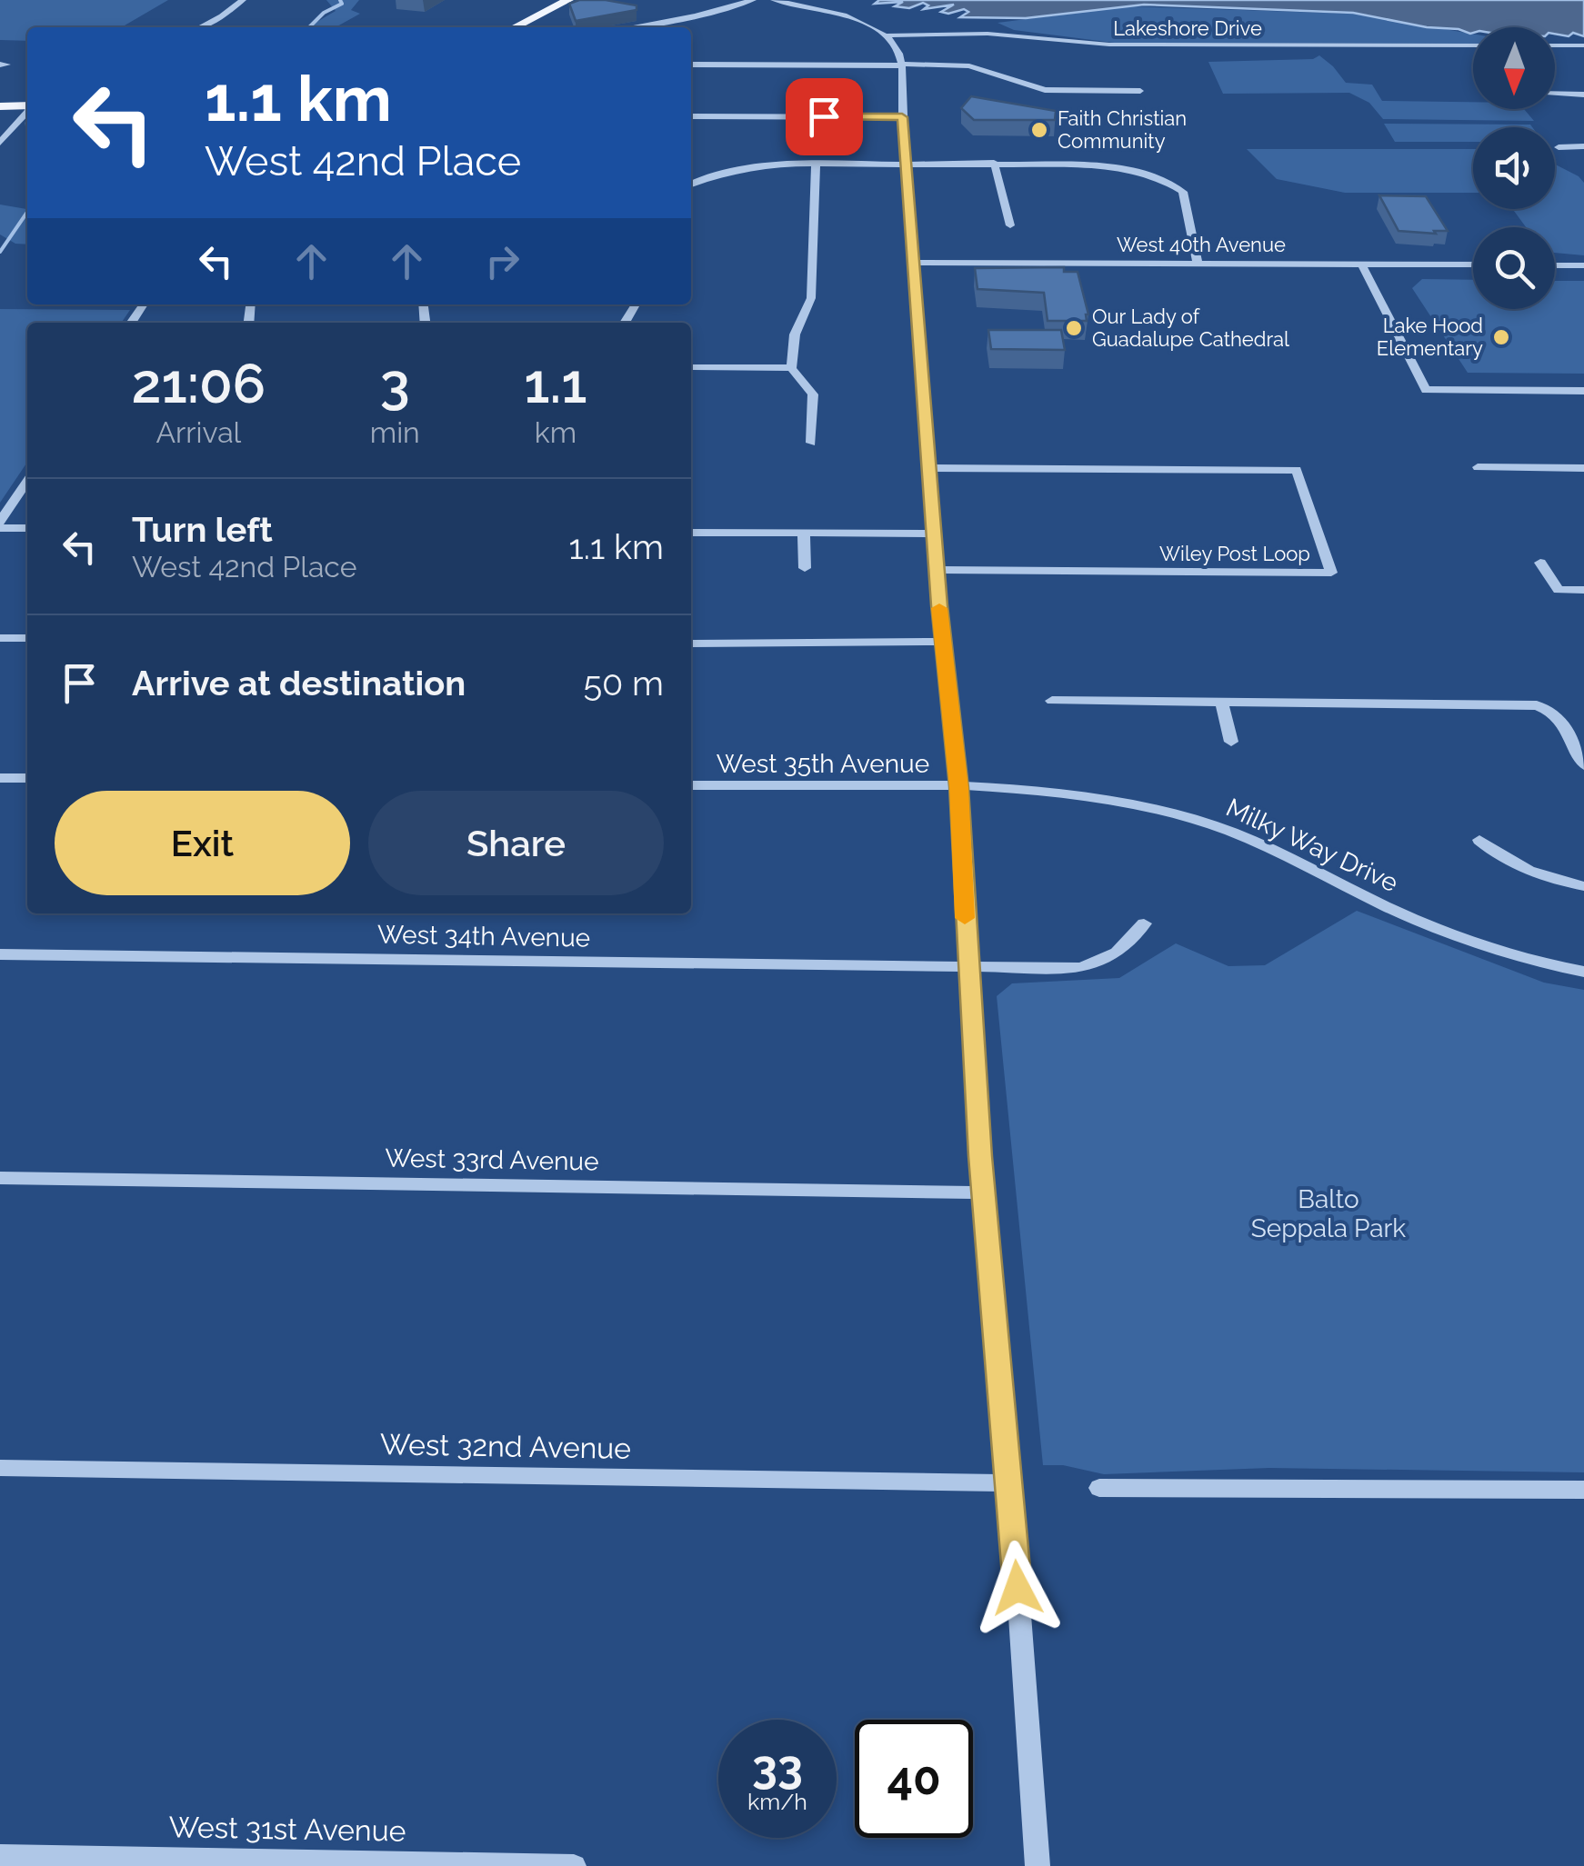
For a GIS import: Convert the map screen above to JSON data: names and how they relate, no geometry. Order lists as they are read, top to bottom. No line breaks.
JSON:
{"streets":{"street":["Lakeshore Drive","West 40th Avenue","Wiley Post Loop","West 35th Avenue","Milky Way Drive","West 34th Avenue","West 33rd Avenue","West 32nd Avenue","West 31st Avenue"]},"crossings":[["West 35th Avenue","Milky Way Drive"]],"parks":["Balto Seppala Park"],"places":["Faith Christian Community","Our Lady of Guadalupe Cathedral","Lake Hood Elementary"],"north":"bottom","page":{"turn":["1.1 km","West 42nd Place"],"eta":["21:06","Arrival","3","min","1.1","km"],"list":[{"name":"Turn left","note":"West 42nd Place","value":"1.1 km"},{"name":"Arrive at destination","value":"50 m"}],"buttons":["Exit","Share"],"speed":"33 km/h","limit":"40"}}
